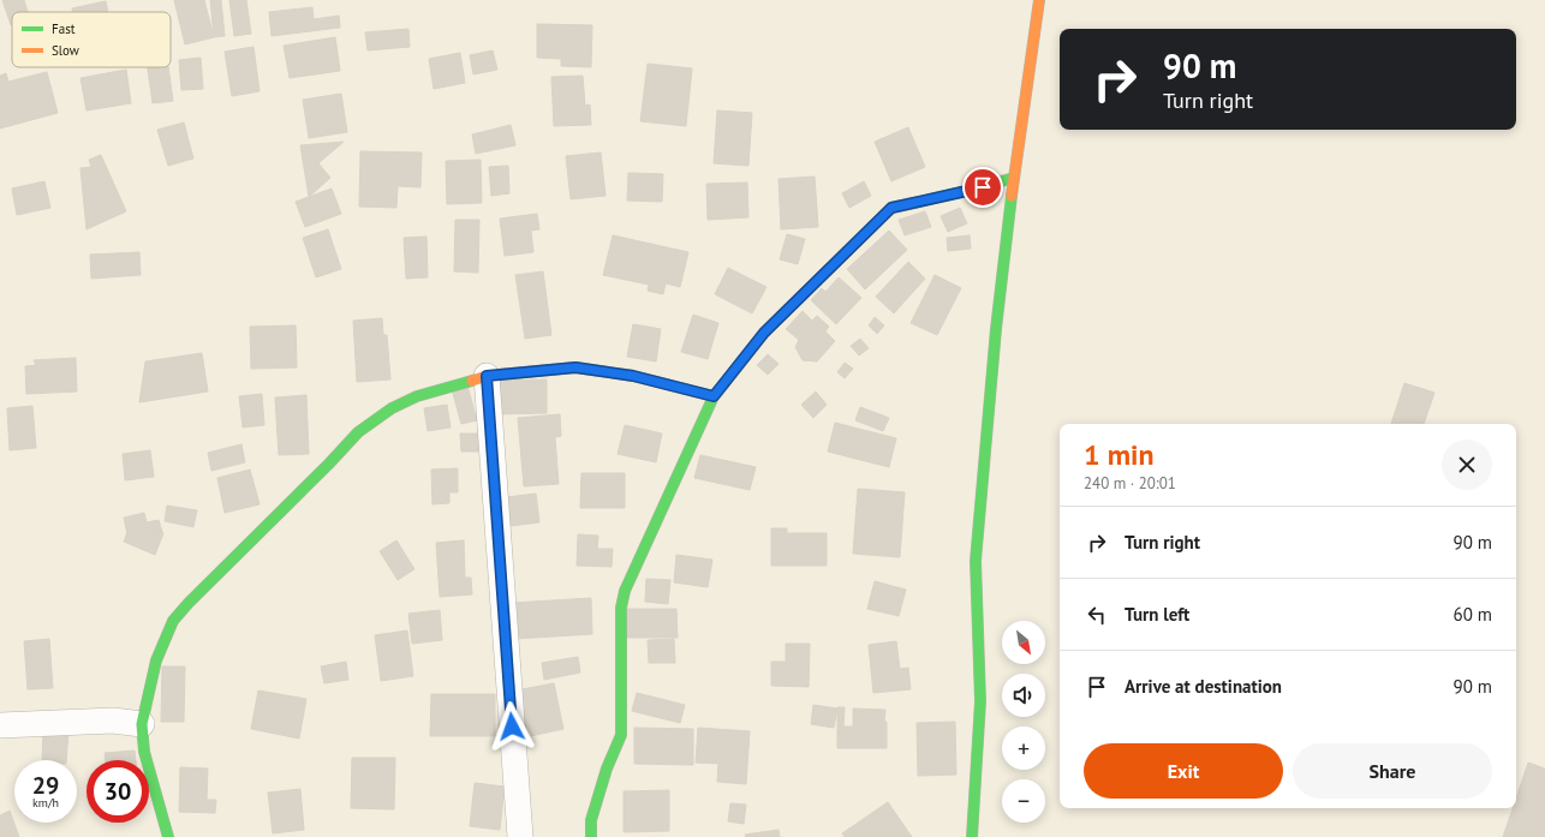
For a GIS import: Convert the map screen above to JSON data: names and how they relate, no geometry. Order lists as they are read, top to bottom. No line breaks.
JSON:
{"legend":["Fast","Slow"],"north":"bottom right","page":{"turn":["90 m","Turn right"],"heading":["1 min","240 m · 20:01"],"list":[{"name":"Turn right","value":"90 m"},{"name":"Turn left","value":"60 m"},{"name":"Arrive at destination","value":"90 m"}],"map_buttons":["+","−"],"buttons":["Exit","Share"],"speed":"29 km/h","limit":"30"}}
